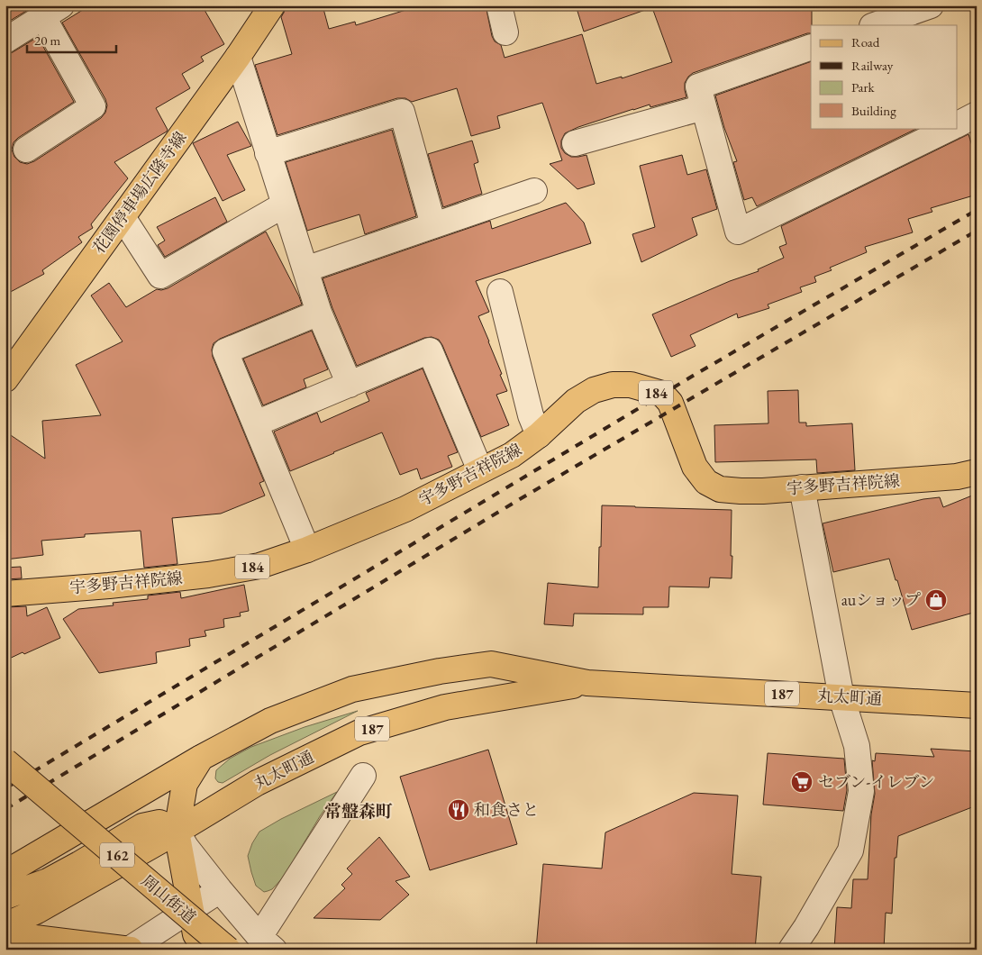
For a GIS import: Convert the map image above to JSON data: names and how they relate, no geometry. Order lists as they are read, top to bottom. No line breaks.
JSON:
{"streets":{"main road":["花園停車場広隆寺線","184","宇多野吉祥院線","187","丸太町通","162","周山街道"]},"districts":["常盤森町"],"places":{"shop":["auショップ"],"supermarket":["セブン-イレブン"],"restaurant":["和食さと"]},"legend":["Road","Railway","Park","Building"],"scale_bar":"20 m"}
